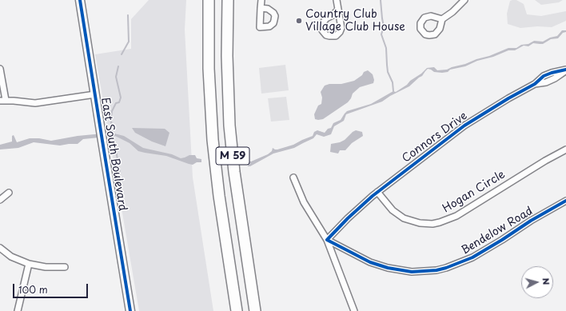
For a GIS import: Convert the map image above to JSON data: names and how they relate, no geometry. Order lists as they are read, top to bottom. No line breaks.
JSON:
{"streets":{"highway":["M 59"],"street":["Connors Drive","East South Boulevard","Hogan Circle","Bendelow Road"]},"crossings":[["Connors Drive","Hogan Circle"],["Connors Drive","Bendelow Road"]],"places":["Country Club Village Club House"],"scale_bar":"100 m","north":"right"}
